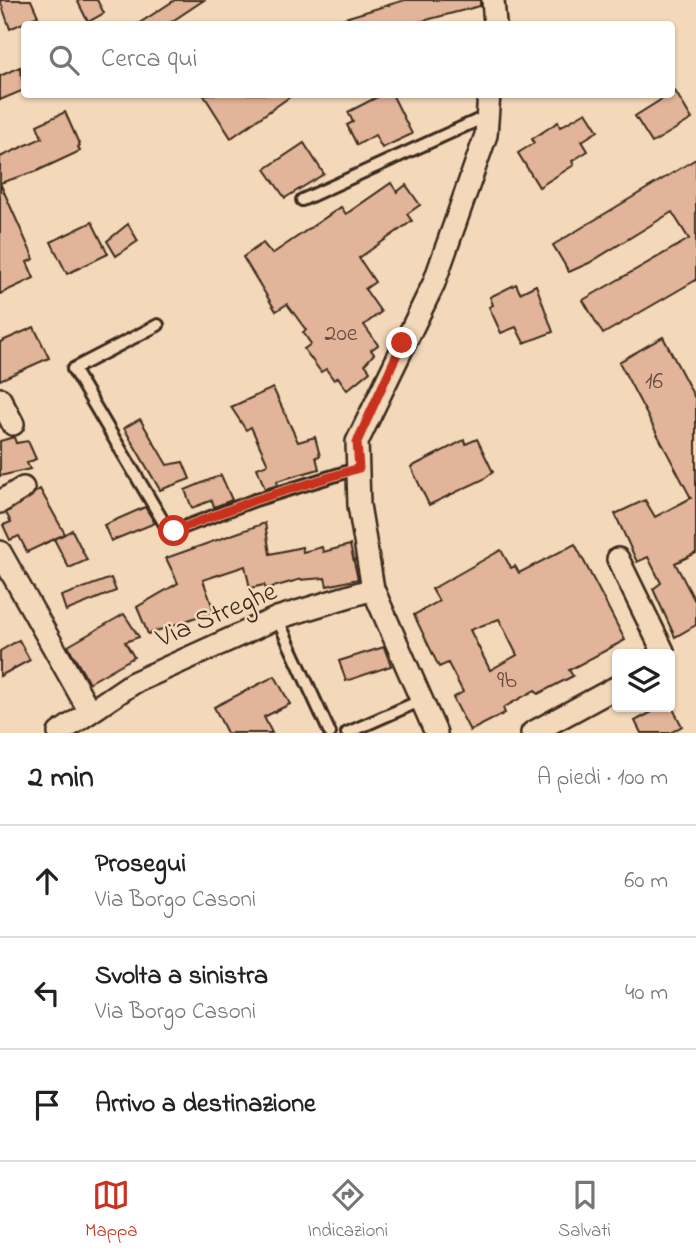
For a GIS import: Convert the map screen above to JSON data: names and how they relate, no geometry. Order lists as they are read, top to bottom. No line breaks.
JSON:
{"streets":{"street":["Via Streghe"]},"house_numbers":["20e","16","9b"],"page":{"search":"Cerca qui","heading":["2 min","A piedi · 100 m"],"list":[["Prosegui","Via Borgo Casoni","60 m"],["Svolta a sinistra","Via Borgo Casoni","40 m"],"Arrivo a destinazione"],"nav":["Mappa","Indicazioni","Salvati"]}}
